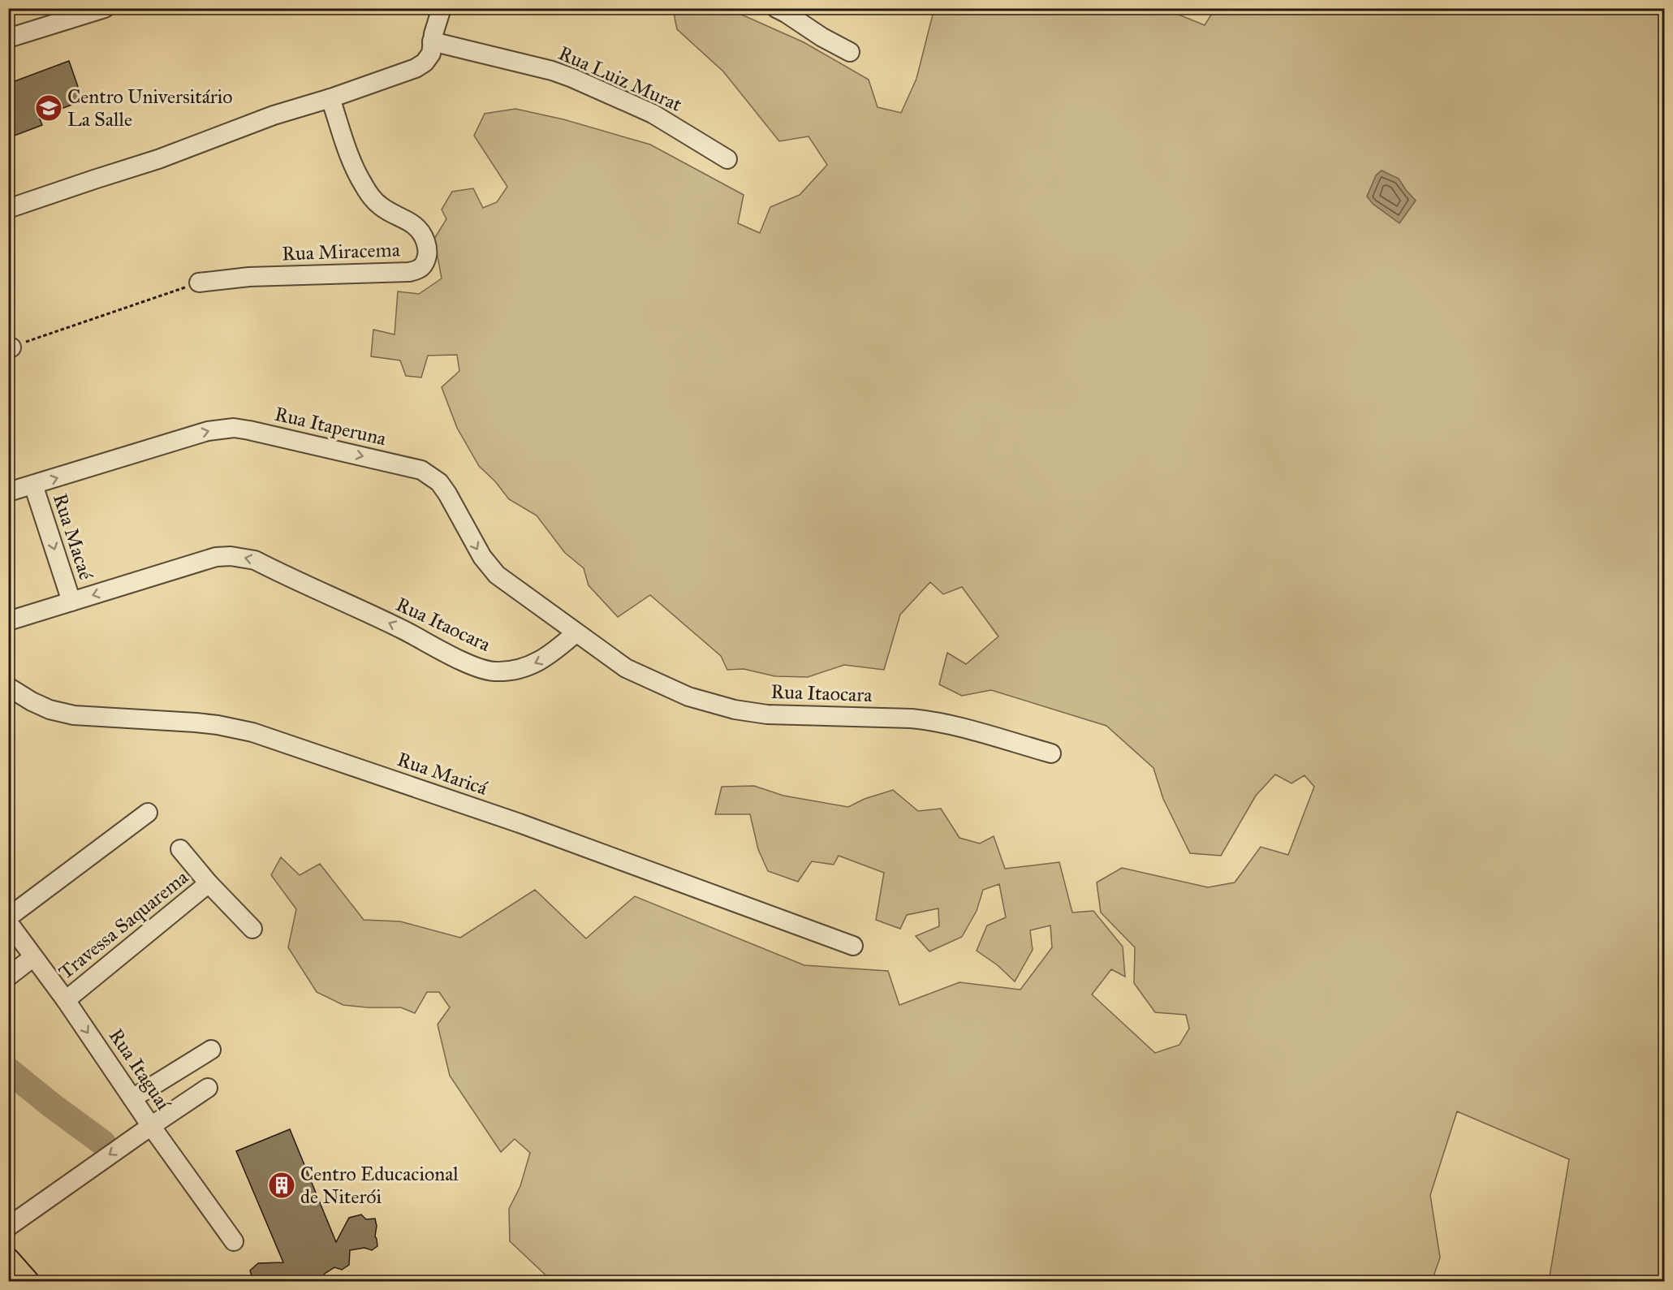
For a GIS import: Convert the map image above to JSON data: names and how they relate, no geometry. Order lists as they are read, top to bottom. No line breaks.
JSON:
{"streets":{"street":["Rua Luiz Murat","Rua Miracema","Rua Itaperuna","Rua Macaé","Rua Itaocara","Rua Maricá","Travessa Saquarema","Rua Itaguaí"]},"crossings":[["Rua Itaperuna","Rua Macaé"],["Rua Itaperuna","Rua Itaocara"],["Rua Macaé","Rua Itaocara"],["Travessa Saquarema","Rua Itaguaí"]],"one_way":["Rua Itaperuna","Rua Macaé","Rua Itaocara"],"places":{"school or university":["Centro Universitário La Salle"],"building":["Centro Educacional de Niterói"]}}
